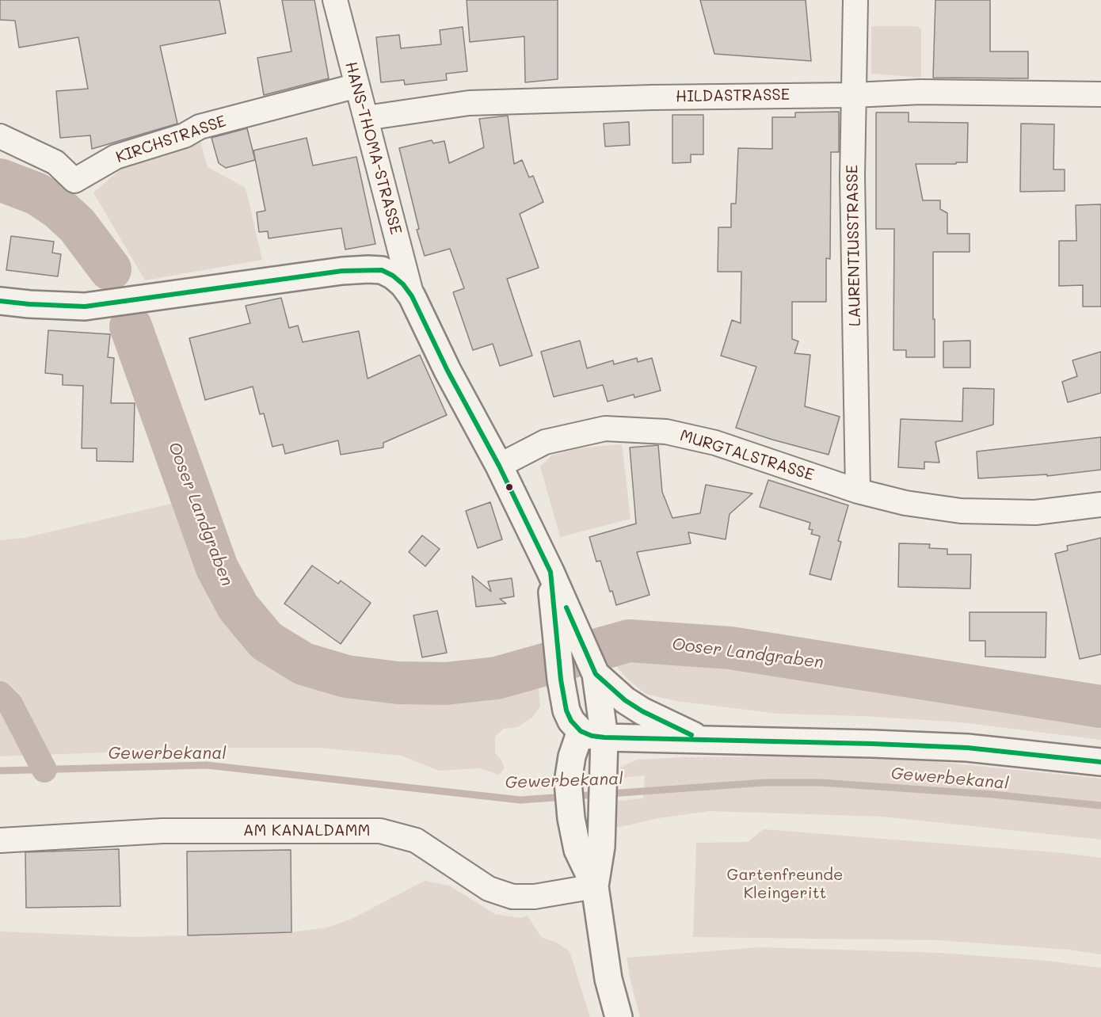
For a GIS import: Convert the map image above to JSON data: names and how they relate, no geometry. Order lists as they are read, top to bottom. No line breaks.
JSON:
{"streets":{"street":["HILDASTRASSE","KIRCHSTRASSE","HANS-THOMA-STRASSE","LAURENTIUSSTRASSE","MURGTALSTRASSE","AM KANALDAMM"]},"crossings":[["HILDASTRASSE","HANS-THOMA-STRASSE"],["HILDASTRASSE","LAURENTIUSSTRASSE"],["KIRCHSTRASSE","HANS-THOMA-STRASSE"],["LAURENTIUSSTRASSE","MURGTALSTRASSE"]],"water":["Ooser Landgraben","Gewerbekanal"],"parks":["Gartenfreunde Kleingeritt"]}
